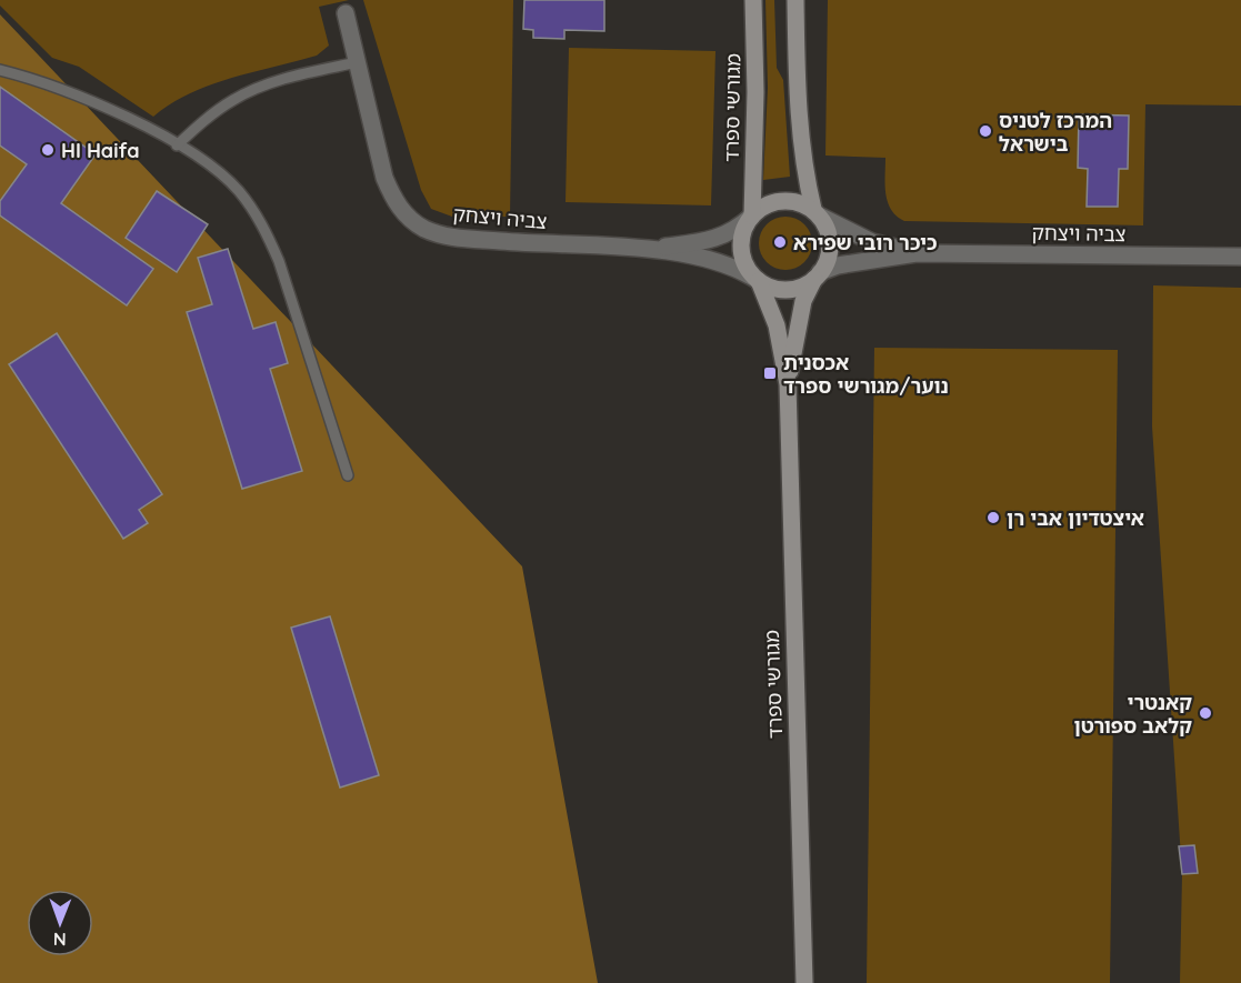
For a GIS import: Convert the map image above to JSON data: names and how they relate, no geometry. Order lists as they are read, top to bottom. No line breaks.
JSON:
{"streets":{"street":["מגורשי ספרד","צביה ויצחק"]},"crossings":[["מגורשי ספרד","צביה ויצחק"]],"places":{"other":["המרכז לטניס בישראל","HI Haifa","כיכר רובי שפירא","איצטדיון אבי רן","קאנטרי קלאב ספורטן"],"transit":["אכסנית נוער/מגורשי ספרד"]},"north":"bottom"}
